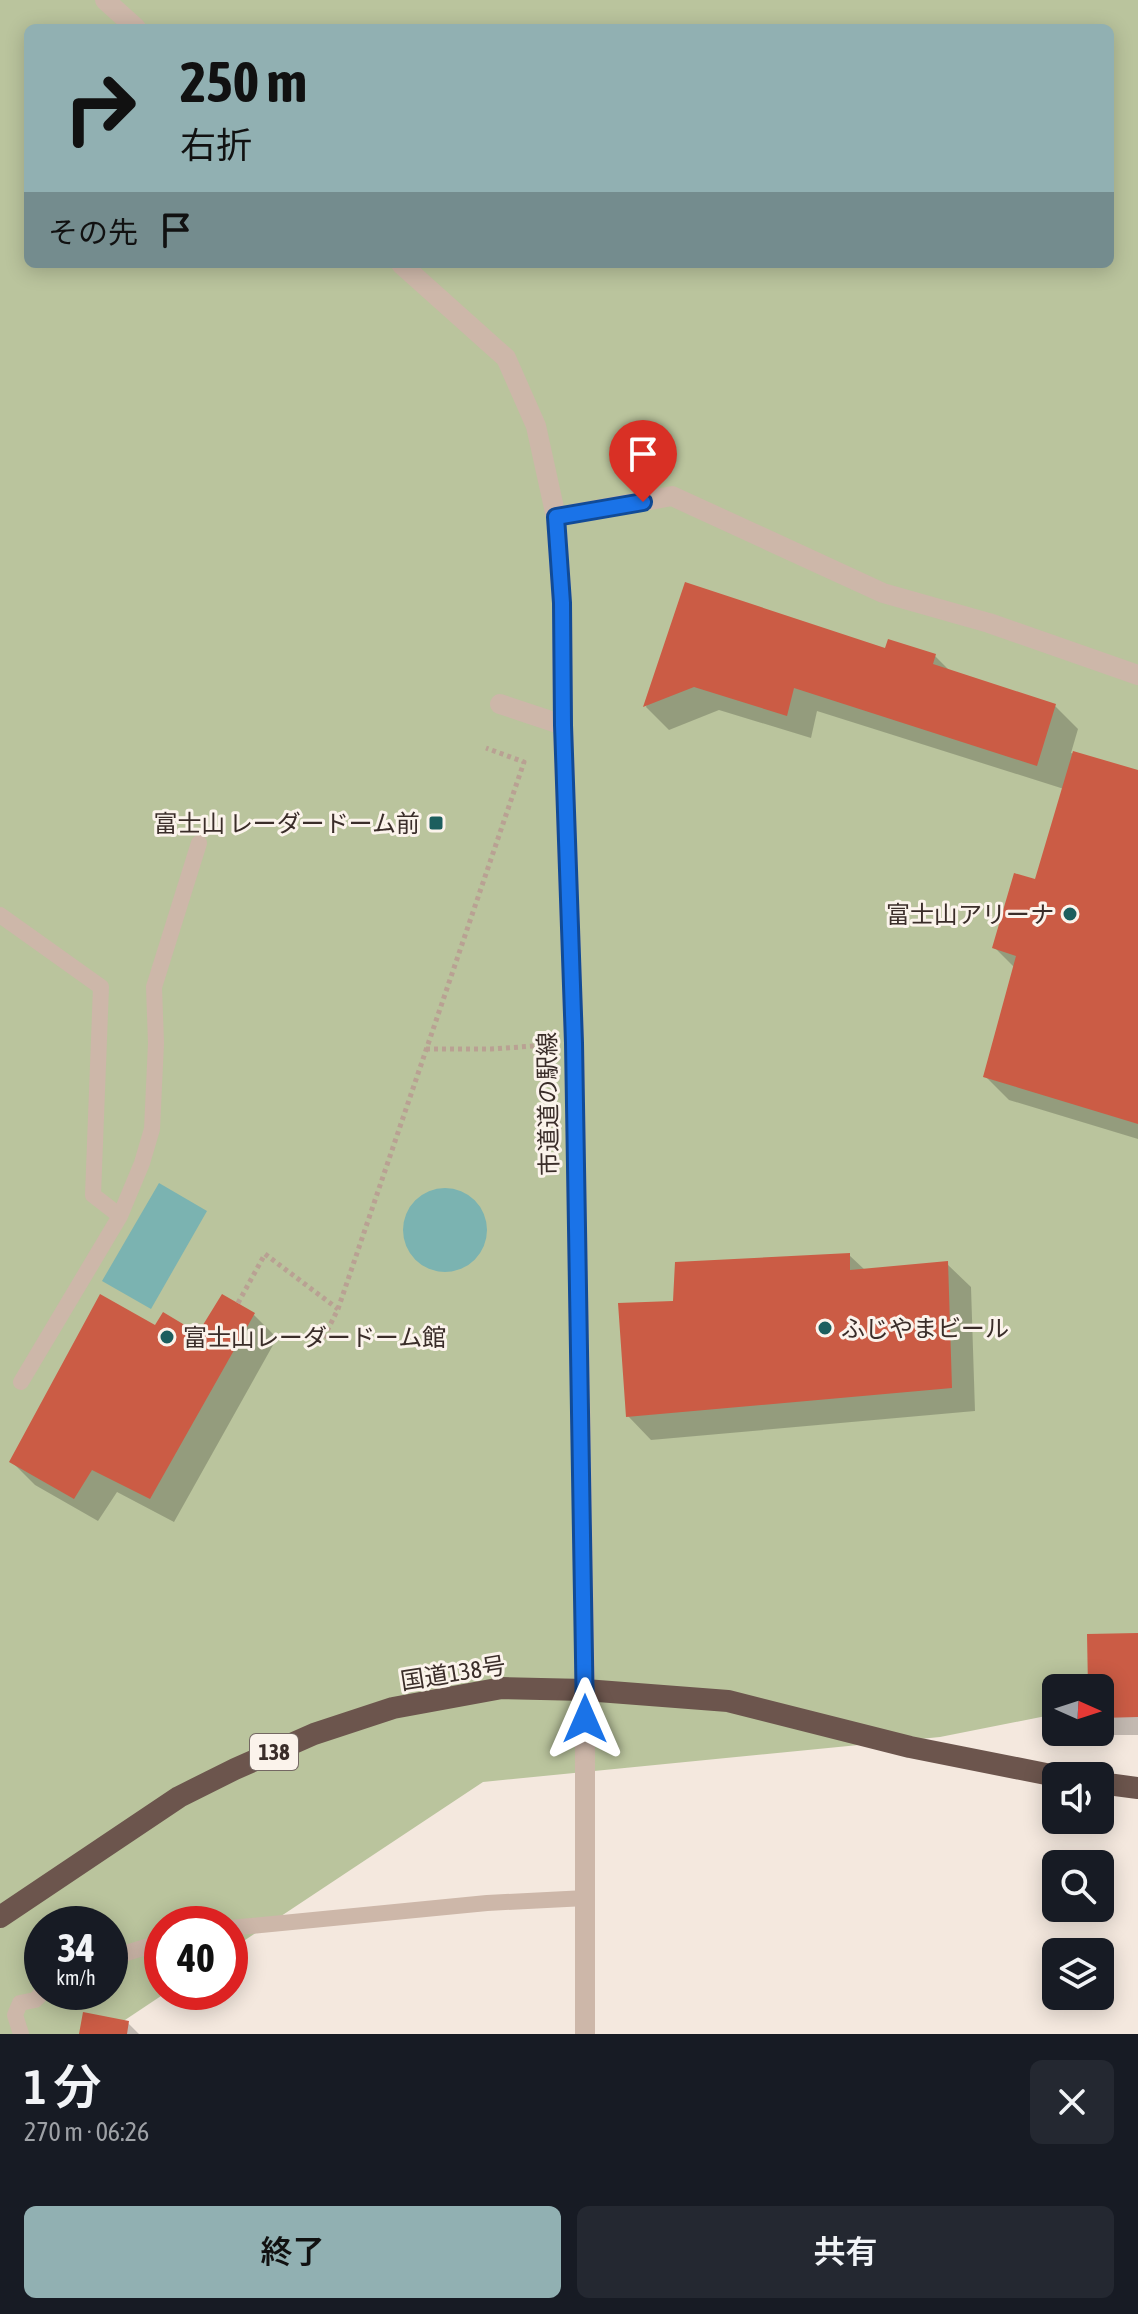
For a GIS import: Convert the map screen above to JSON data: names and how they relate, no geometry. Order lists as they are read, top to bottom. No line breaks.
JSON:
{"streets":{"highway":["国道138号","138"],"street":["市道道の駅線"]},"crossings":[["市道道の駅線","国道138号"]],"places":{"transit":["富士山 レーダードーム前"],"other":["富士山アリーナ","ふじやまビール","富士山レーダードーム館"]},"north":"right","page":{"turn":["250 m","右折"],"then":"その先","speed":"34 km/h","limit":"40","heading":["1 分","270 m · 06:26"],"buttons":["終了","共有"]}}
